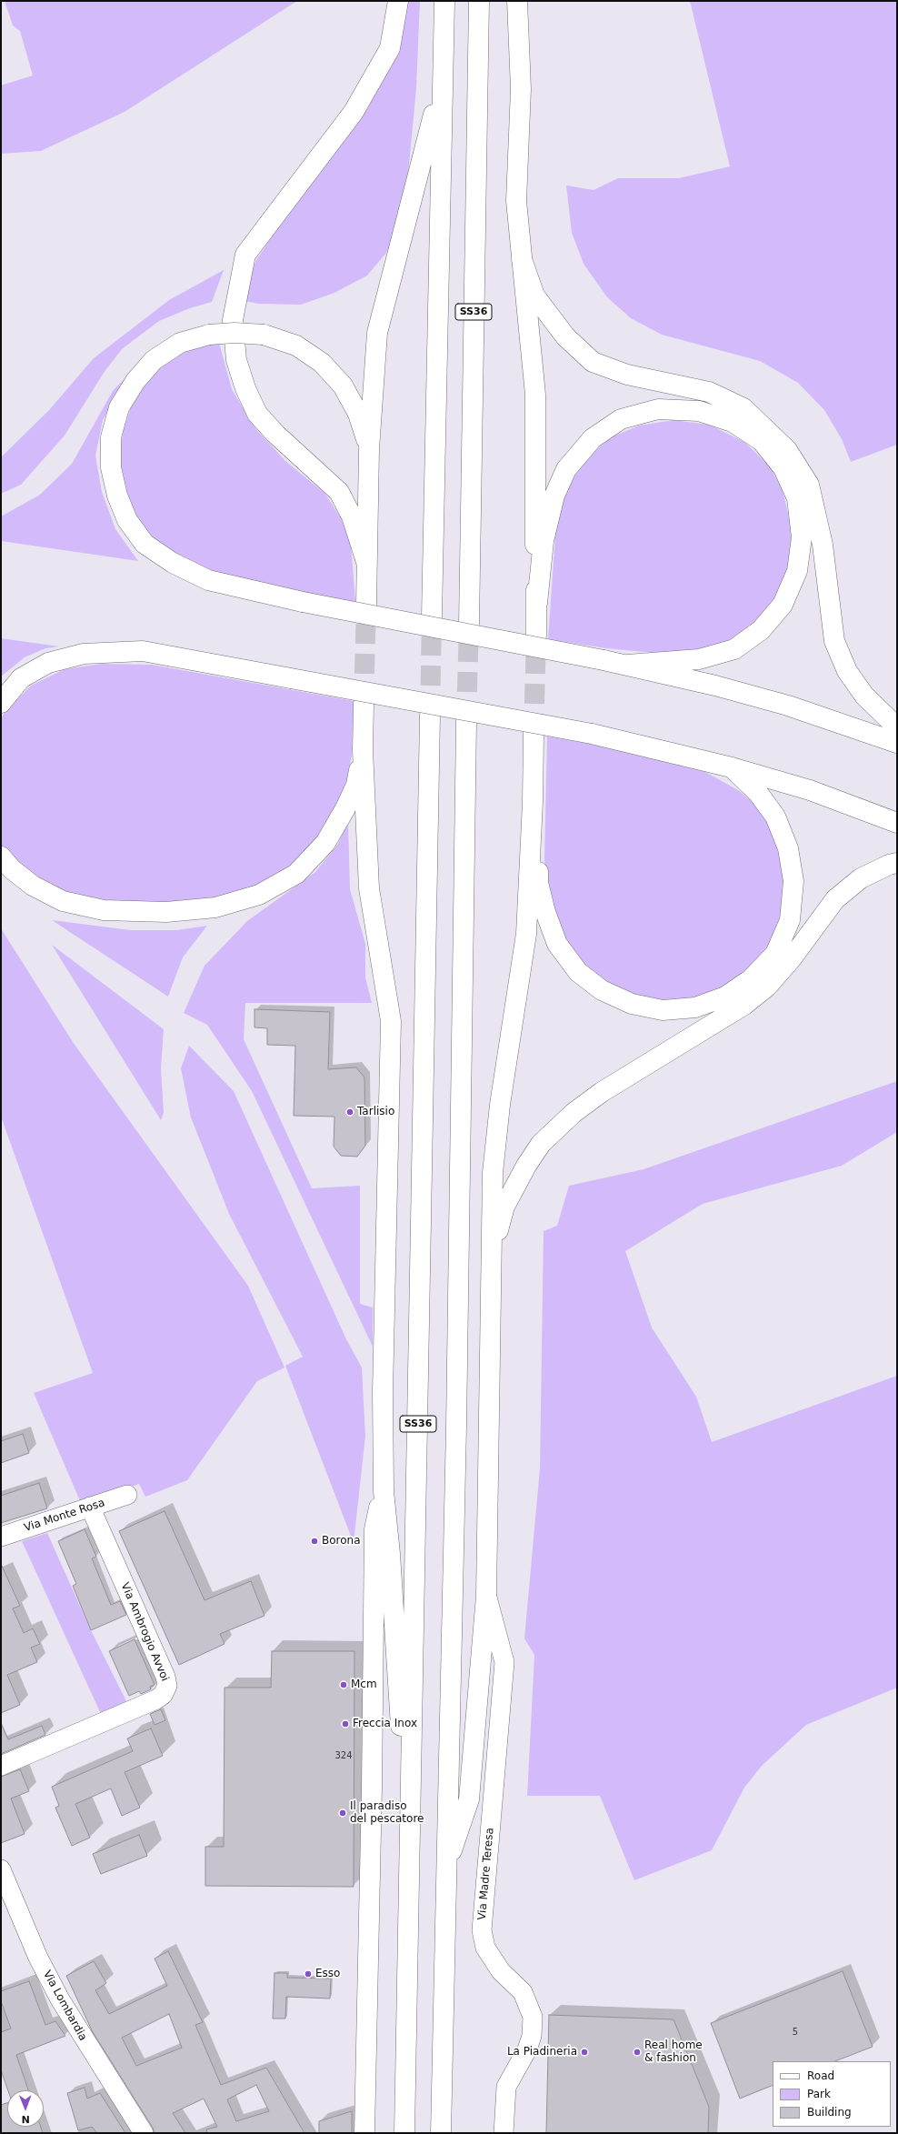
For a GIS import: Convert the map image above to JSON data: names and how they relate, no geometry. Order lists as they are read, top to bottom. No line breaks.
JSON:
{"streets":{"highway":["SS36"],"street":["Via Monte Rosa","Via Ambrogio Avvoi","Via Madre Teresa","Via Lombardia"]},"crossings":[["Via Monte Rosa","Via Ambrogio Avvoi"]],"places":["Tarlisio","Borona","Mcm","Freccia Inox","Il paradiso del pescatore","Esso","La Piadineria","Real home & fashion"],"house_numbers":["324","5"],"legend":["Road","Park","Building"],"north":"bottom"}
